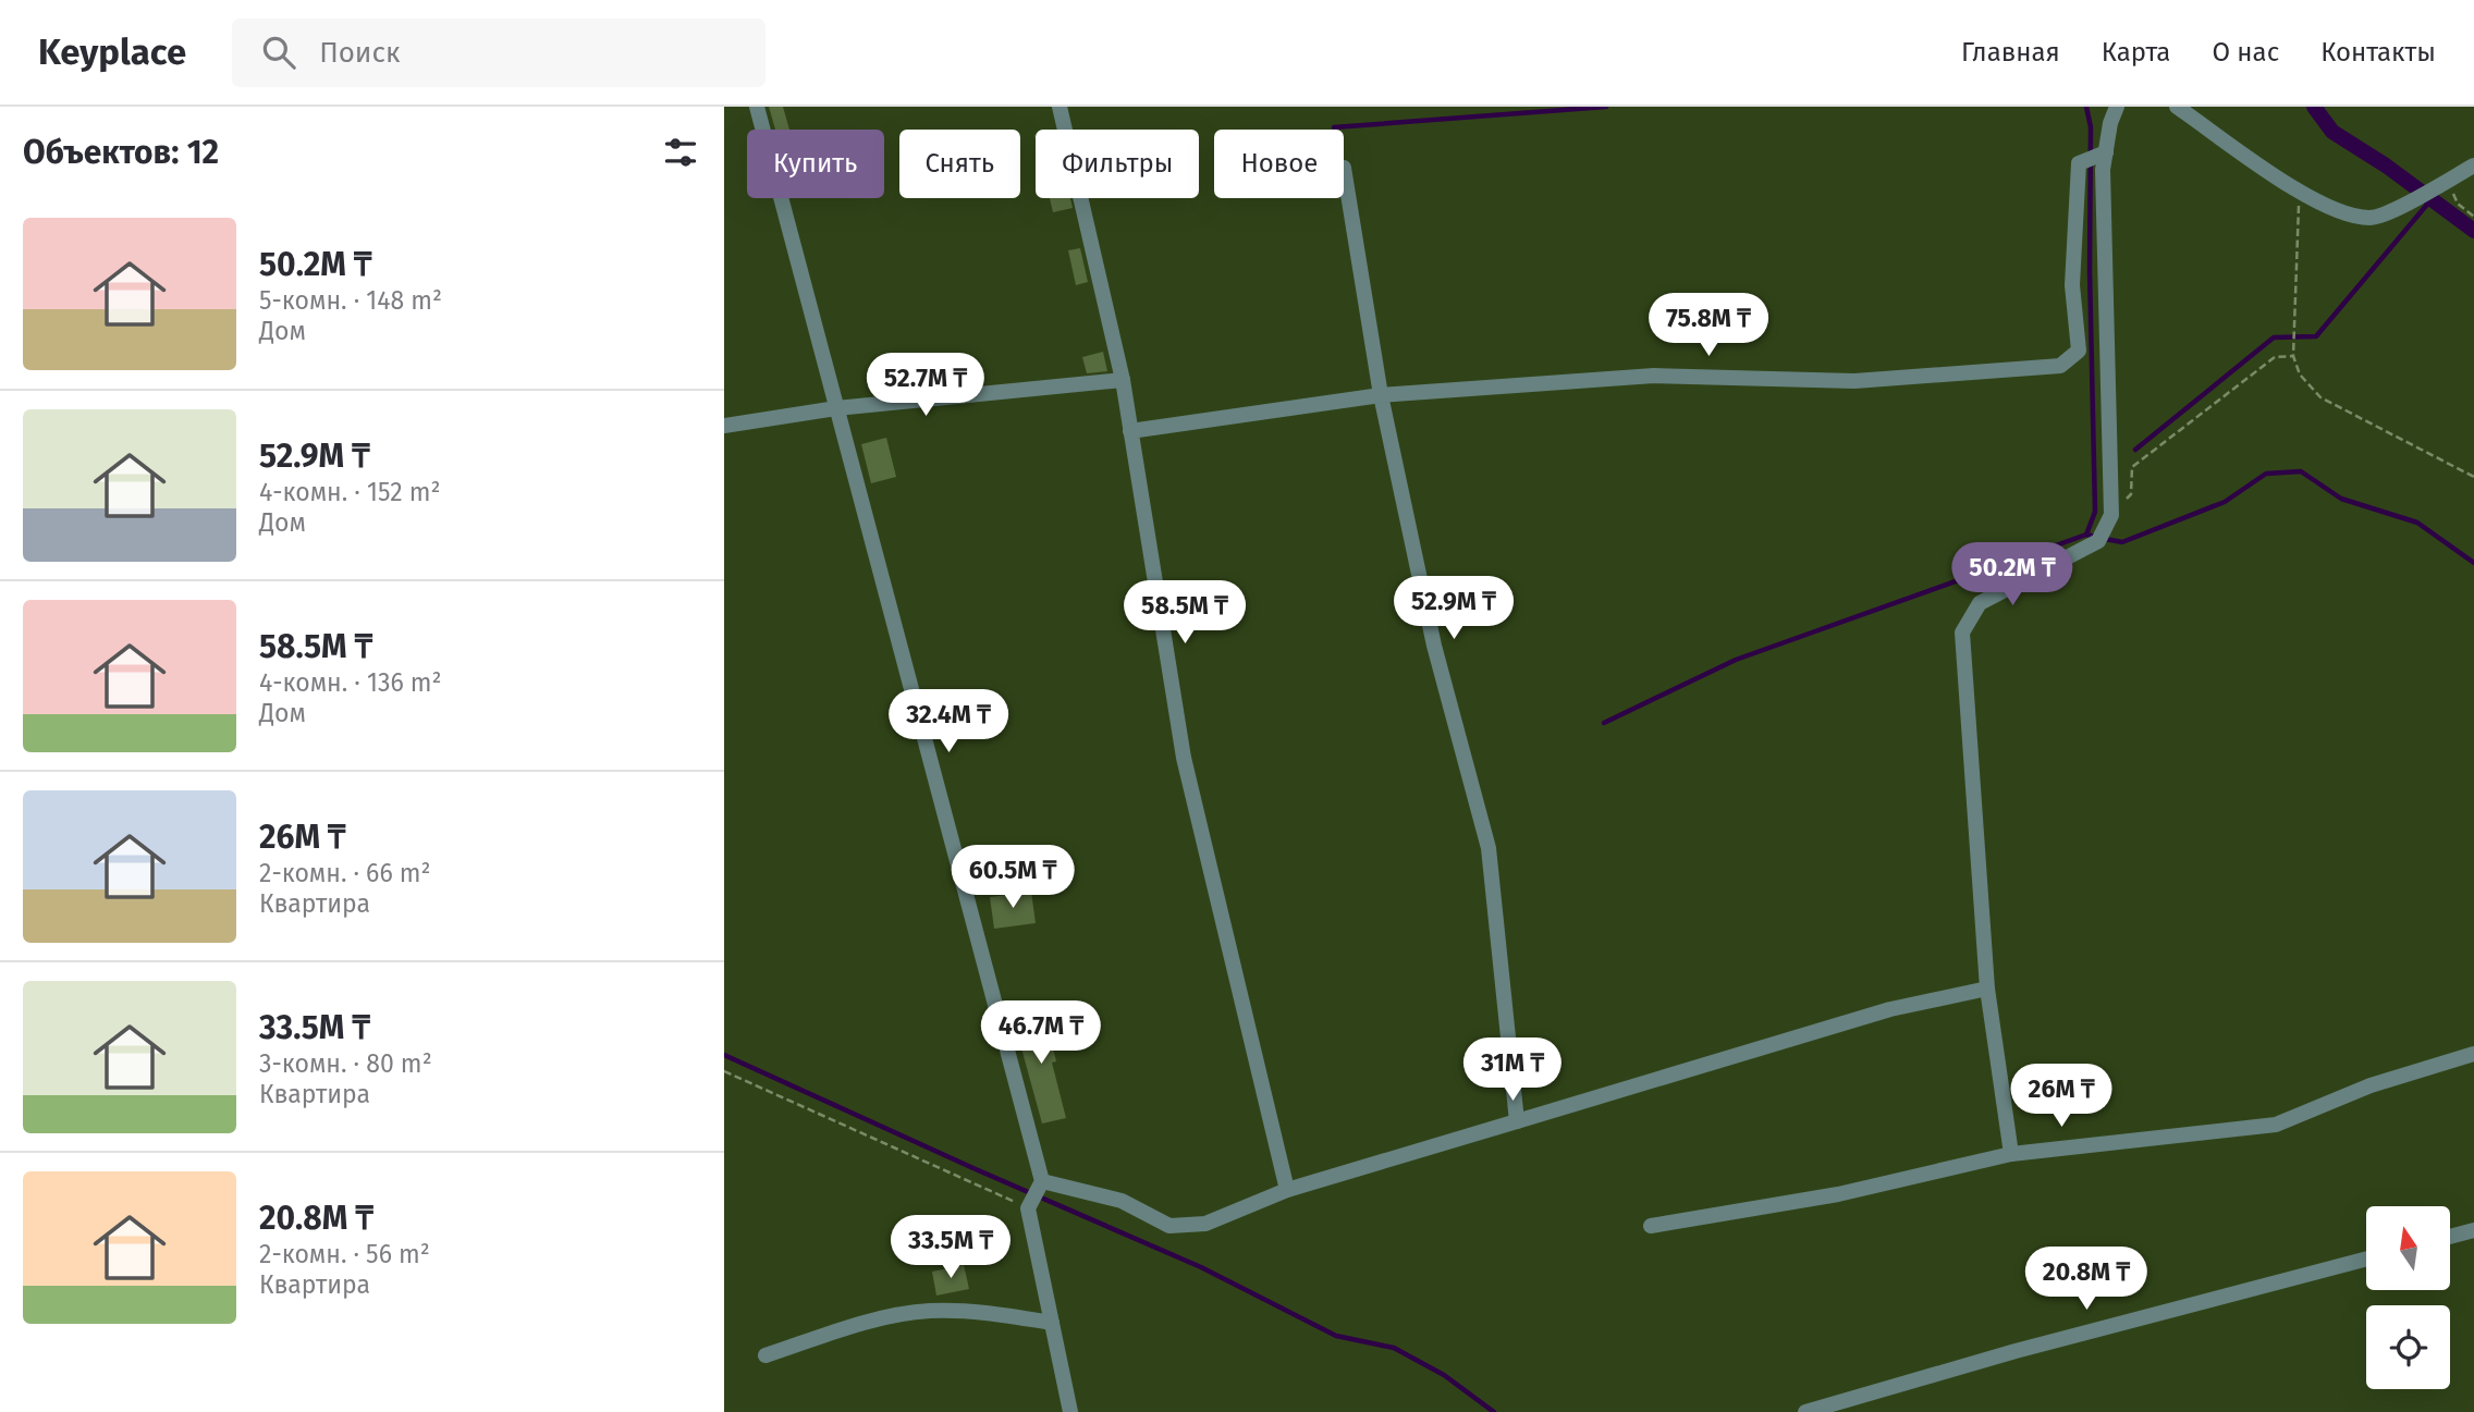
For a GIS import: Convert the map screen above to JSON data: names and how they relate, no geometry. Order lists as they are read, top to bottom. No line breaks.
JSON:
{"north":"top","page":{"header":"Keyplace","search":"Поиск","nav":["Главная","Карта","О нас","Контакты"],"heading":"Объектов: 12","chip":["Купить","Снять","Фильтры","Новое"],"list":[{"name":"50.2M ₸","note":"5-комн. · 148 m² · Дом"},{"name":"52.9M ₸","note":"4-комн. · 152 m² · Дом"},{"name":"58.5M ₸","note":"4-комн. · 136 m² · Дом"},{"name":"26M ₸","note":"2-комн. · 66 m² · Квартира"},{"name":"33.5M ₸","note":"3-комн. · 80 m² · Квартира"},{"name":"20.8M ₸","note":"2-комн. · 56 m² · Квартира"}],"price":["75.8M ₸","52.7M ₸","50.2M ₸","52.9M ₸","58.5M ₸","32.4M ₸","60.5M ₸","46.7M ₸","31M ₸","26M ₸","33.5M ₸","20.8M ₸"]}}
